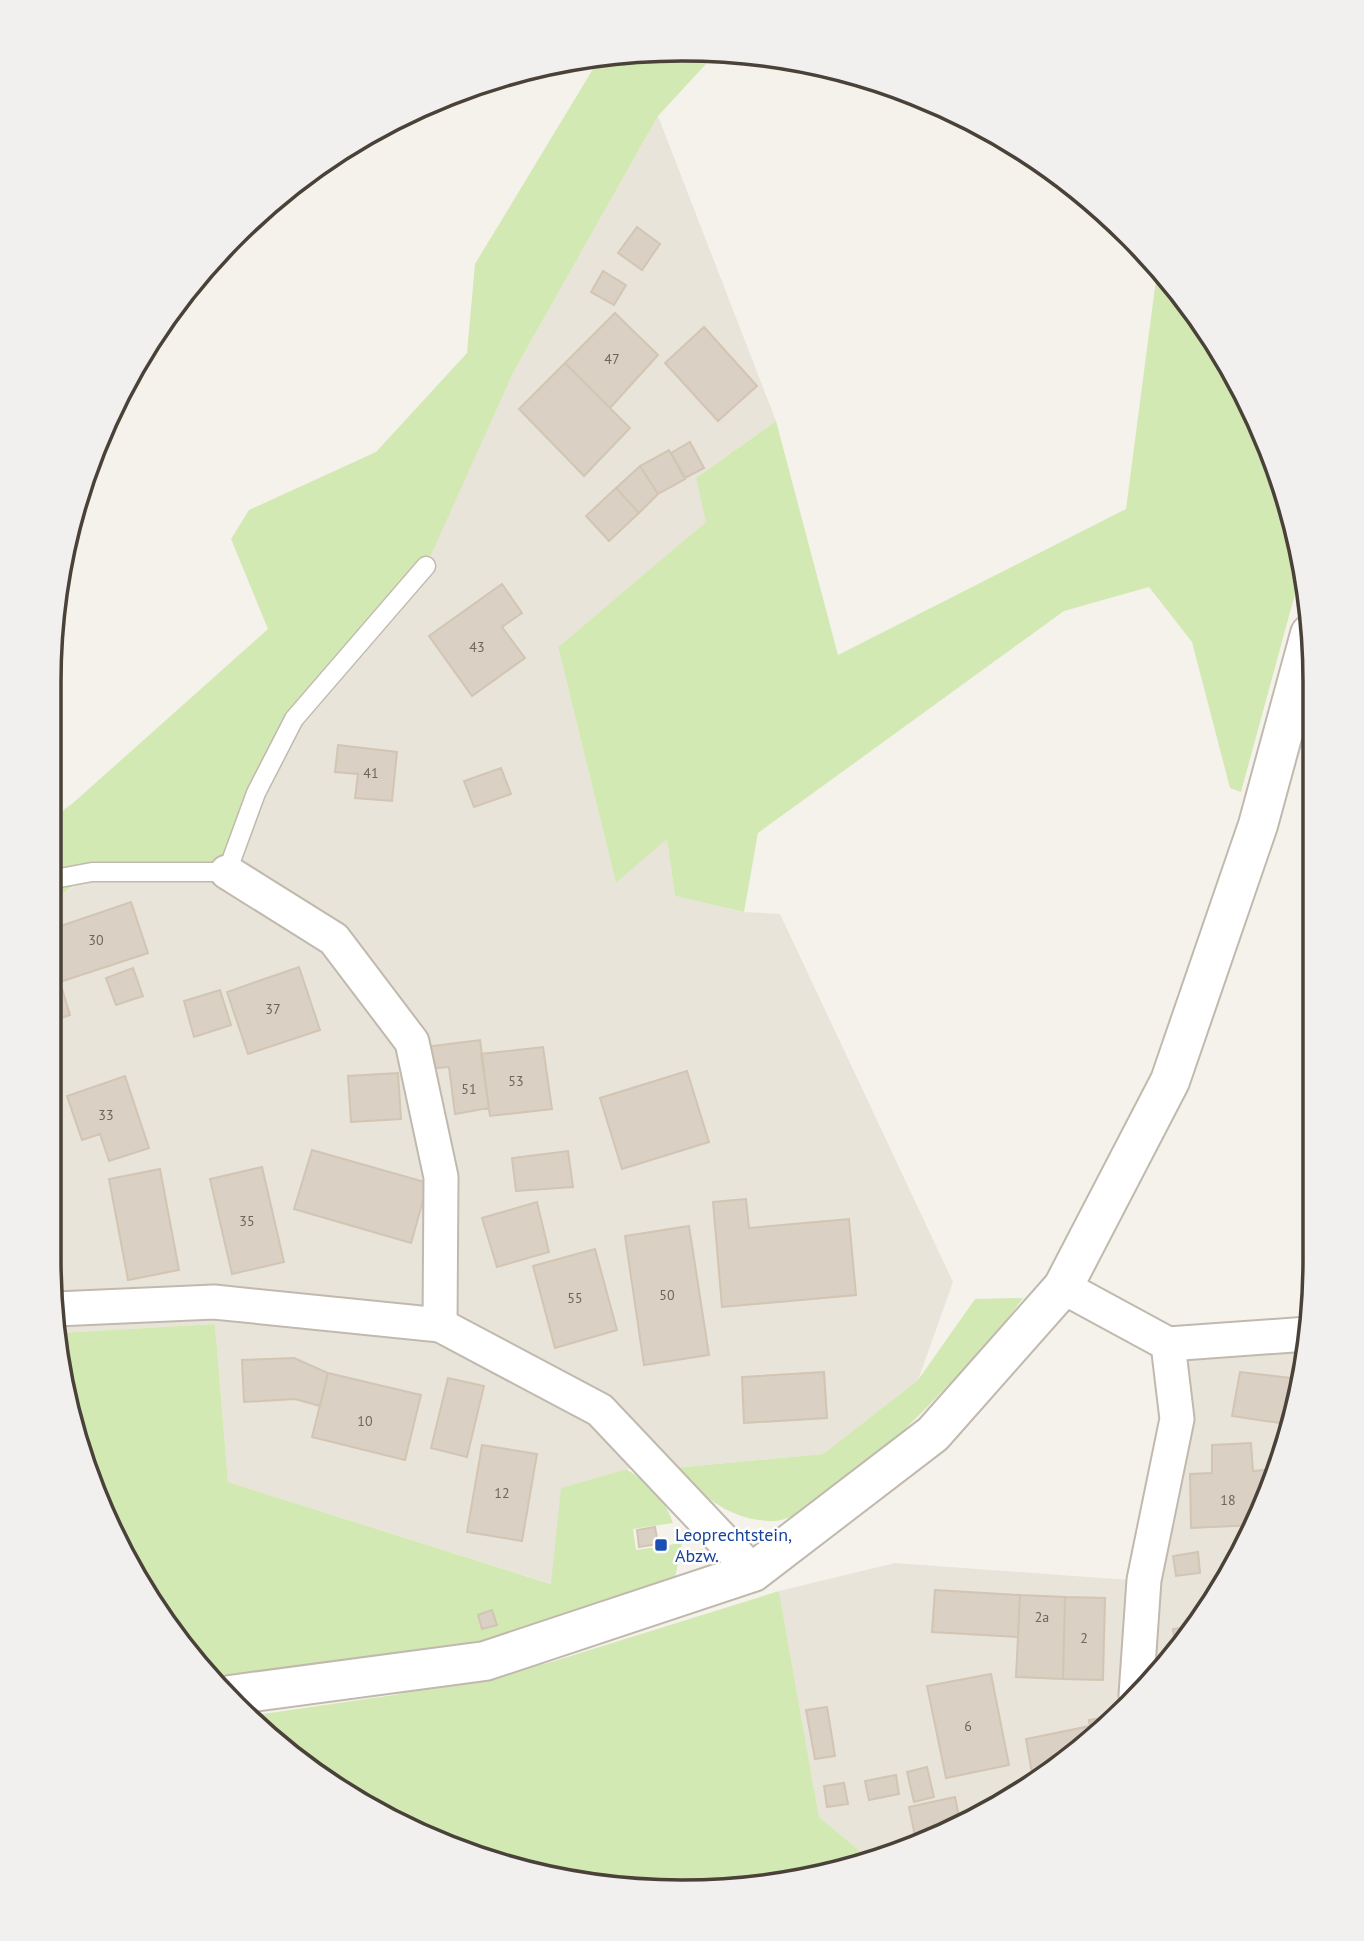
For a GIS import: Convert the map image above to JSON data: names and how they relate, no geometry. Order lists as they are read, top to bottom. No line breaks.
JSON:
{"places":{"transit":["Leoprechtstein, Abzw."]},"house_numbers":["47","43","41","30","37","53","51","33","35","50","55","10","12","18","2a","2","6"]}
